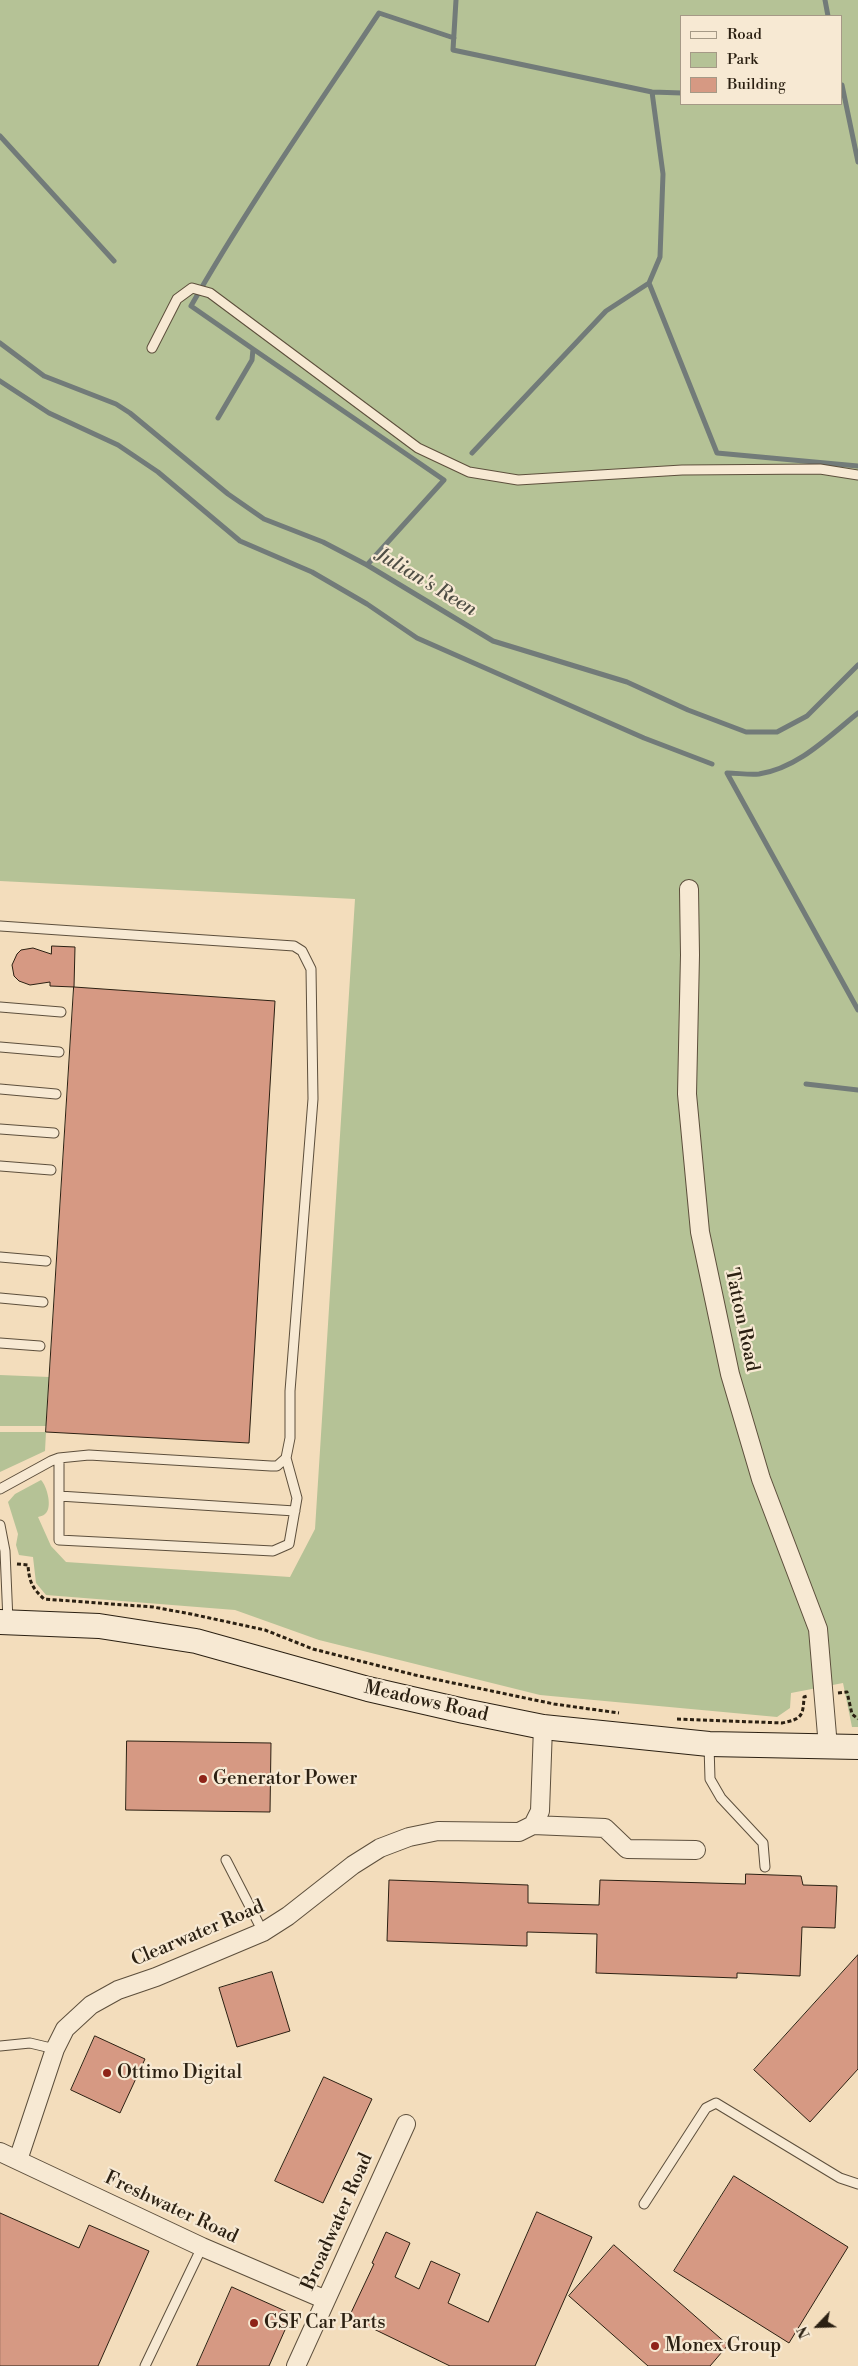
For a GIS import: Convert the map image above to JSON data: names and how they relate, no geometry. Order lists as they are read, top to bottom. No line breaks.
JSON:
{"streets":{"street":["Tatton Road","Meadows Road","Clearwater Road","Freshwater Road","Broadwater Road"]},"crossings":[["Tatton Road","Meadows Road"],["Clearwater Road","Freshwater Road"],["Freshwater Road","Broadwater Road"]],"water":["Julian's Reen"],"places":["Generator Power","Ottimo Digital","GSF Car Parts","Monex Group"],"legend":["Road","Park","Building"],"north":"bottom left"}
